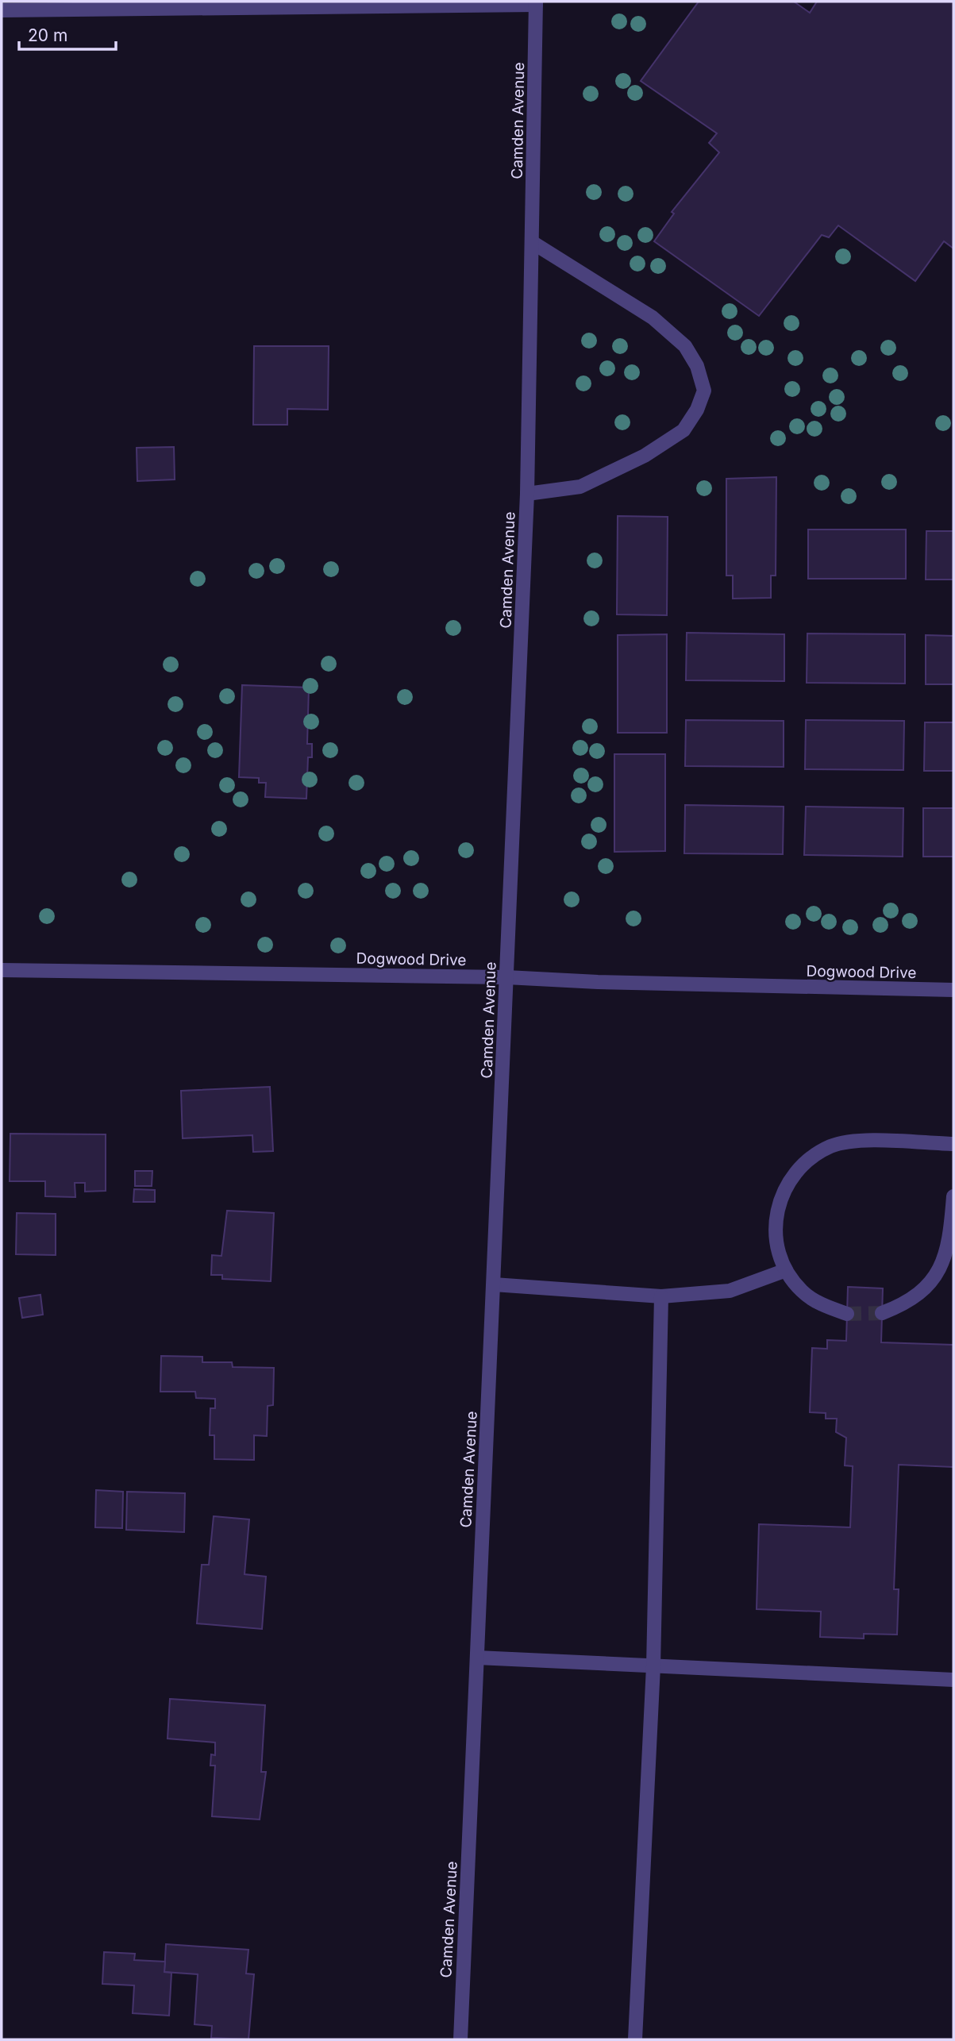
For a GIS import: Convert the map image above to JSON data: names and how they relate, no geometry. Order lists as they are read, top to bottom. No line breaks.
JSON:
{"streets":{"street":["Camden Avenue","Dogwood Drive"]},"crossings":[["Camden Avenue","Dogwood Drive"]],"scale_bar":"20 m"}
